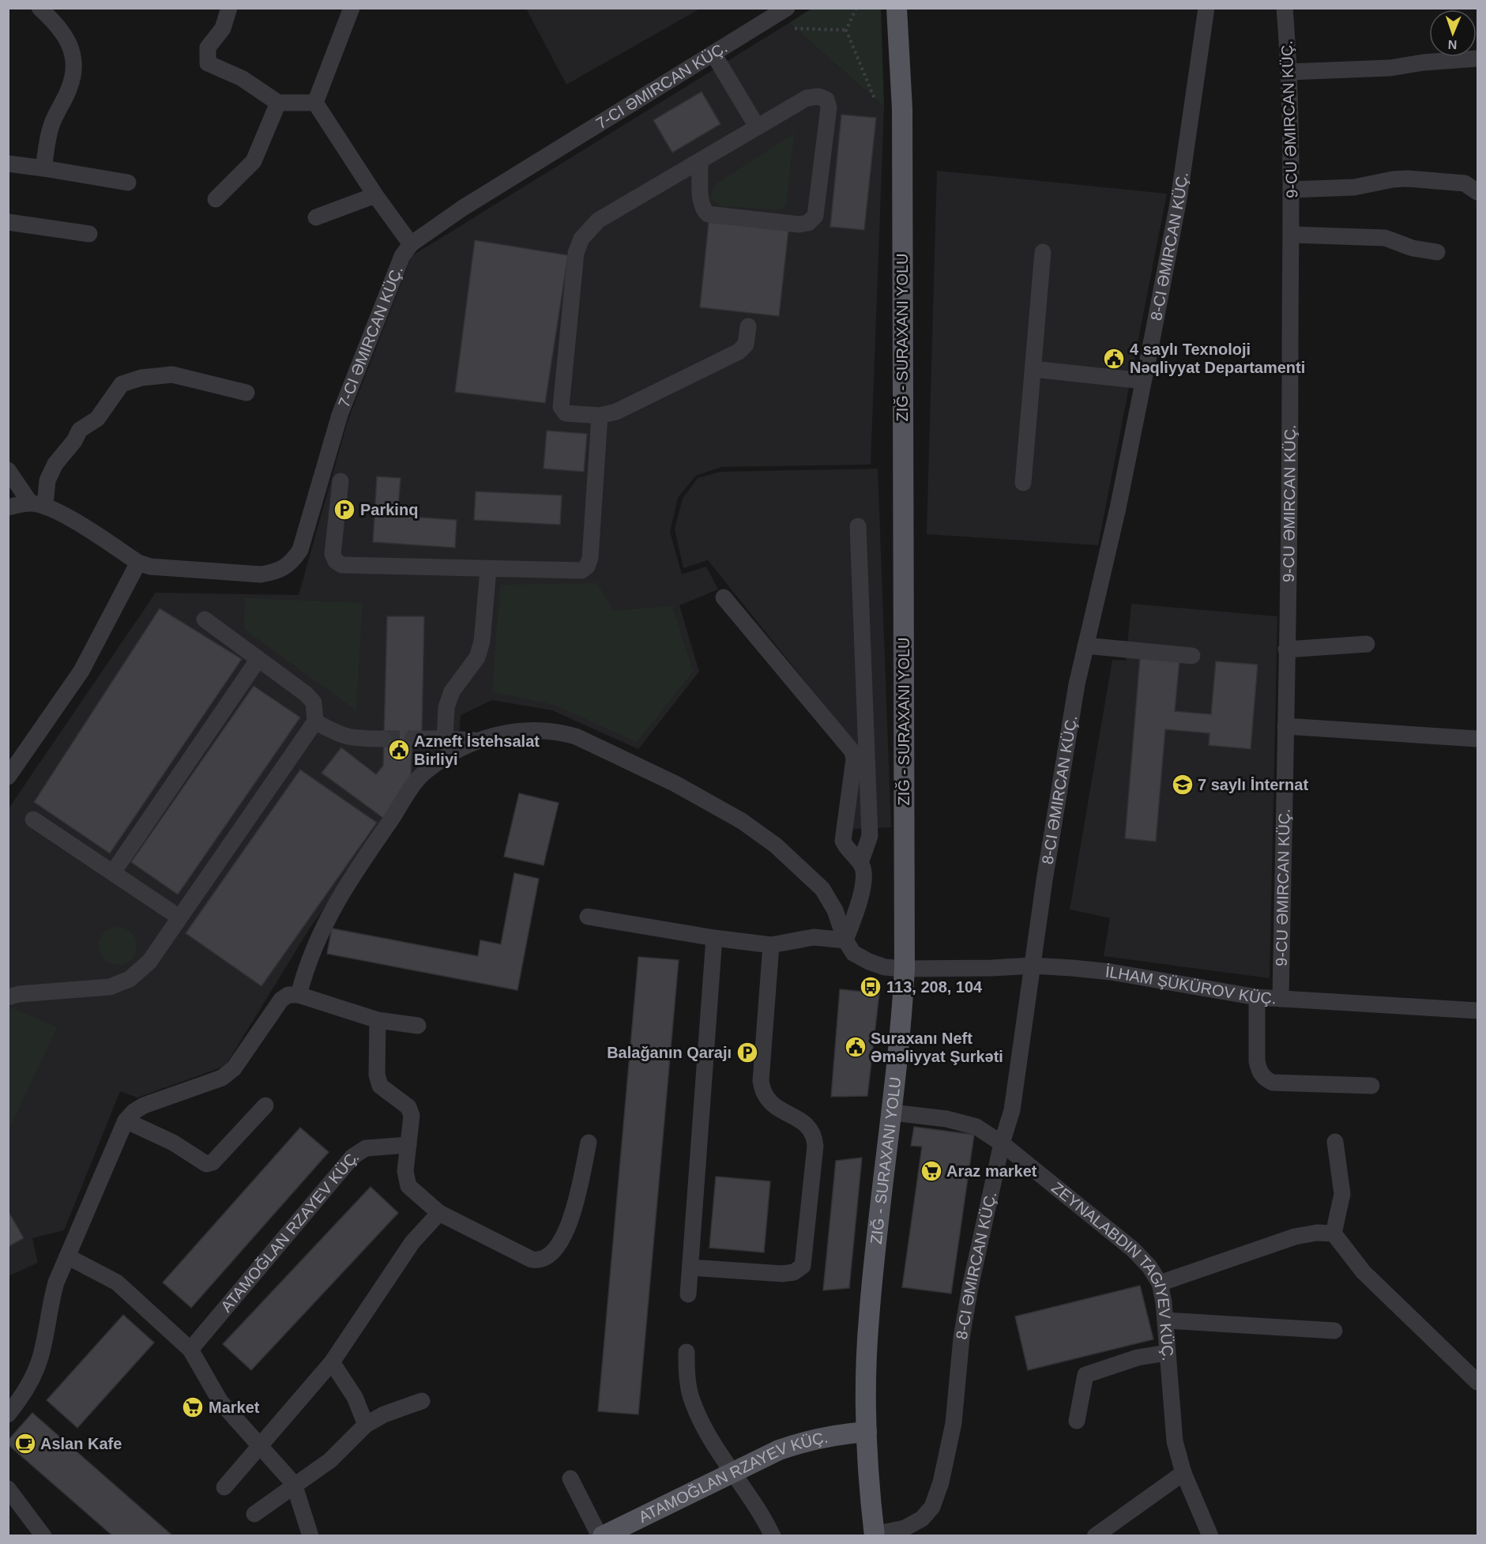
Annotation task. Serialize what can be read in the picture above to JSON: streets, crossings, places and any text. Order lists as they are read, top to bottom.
{
  "streets": {
    "main road": ["ATAMOĞLAN RZAYEV KÜÇ."],
    "street": [
      "7-CI ƏMIRCAN KÜÇ.",
      "9-CU ƏMIRCAN KÜÇ.",
      "8-CI ƏMIRCAN KÜÇ.",
      "İLHAM ŞÜKÜROV KÜÇ.",
      "ZEYNALABDIN TAGIYEV KÜÇ."
    ]
  },
  "crossings": [
    ["9-CU ƏMIRCAN KÜÇ.", "İLHAM ŞÜKÜROV KÜÇ."],
    ["8-CI ƏMIRCAN KÜÇ.", "İLHAM ŞÜKÜROV KÜÇ."],
    ["8-CI ƏMIRCAN KÜÇ.", "ZEYNALABDIN TAGIYEV KÜÇ."]
  ],
  "places": {
    "public building": ["4 saylı Texnoloji Nəqliyyat Departamenti", "Azneft İstehsalat Birliyi", "Suraxanı Neft Əməliyyat Şurkəti"],
    "parking": ["Parkinq", "Balağanın Qarajı"],
    "school or university": ["7 saylı İnternat"],
    "bus stop": ["113, 208, 104"],
    "supermarket": ["Araz market", "Market"],
    "cafe": ["Aslan Kafe"]
  },
  "north": "bottom"
}
